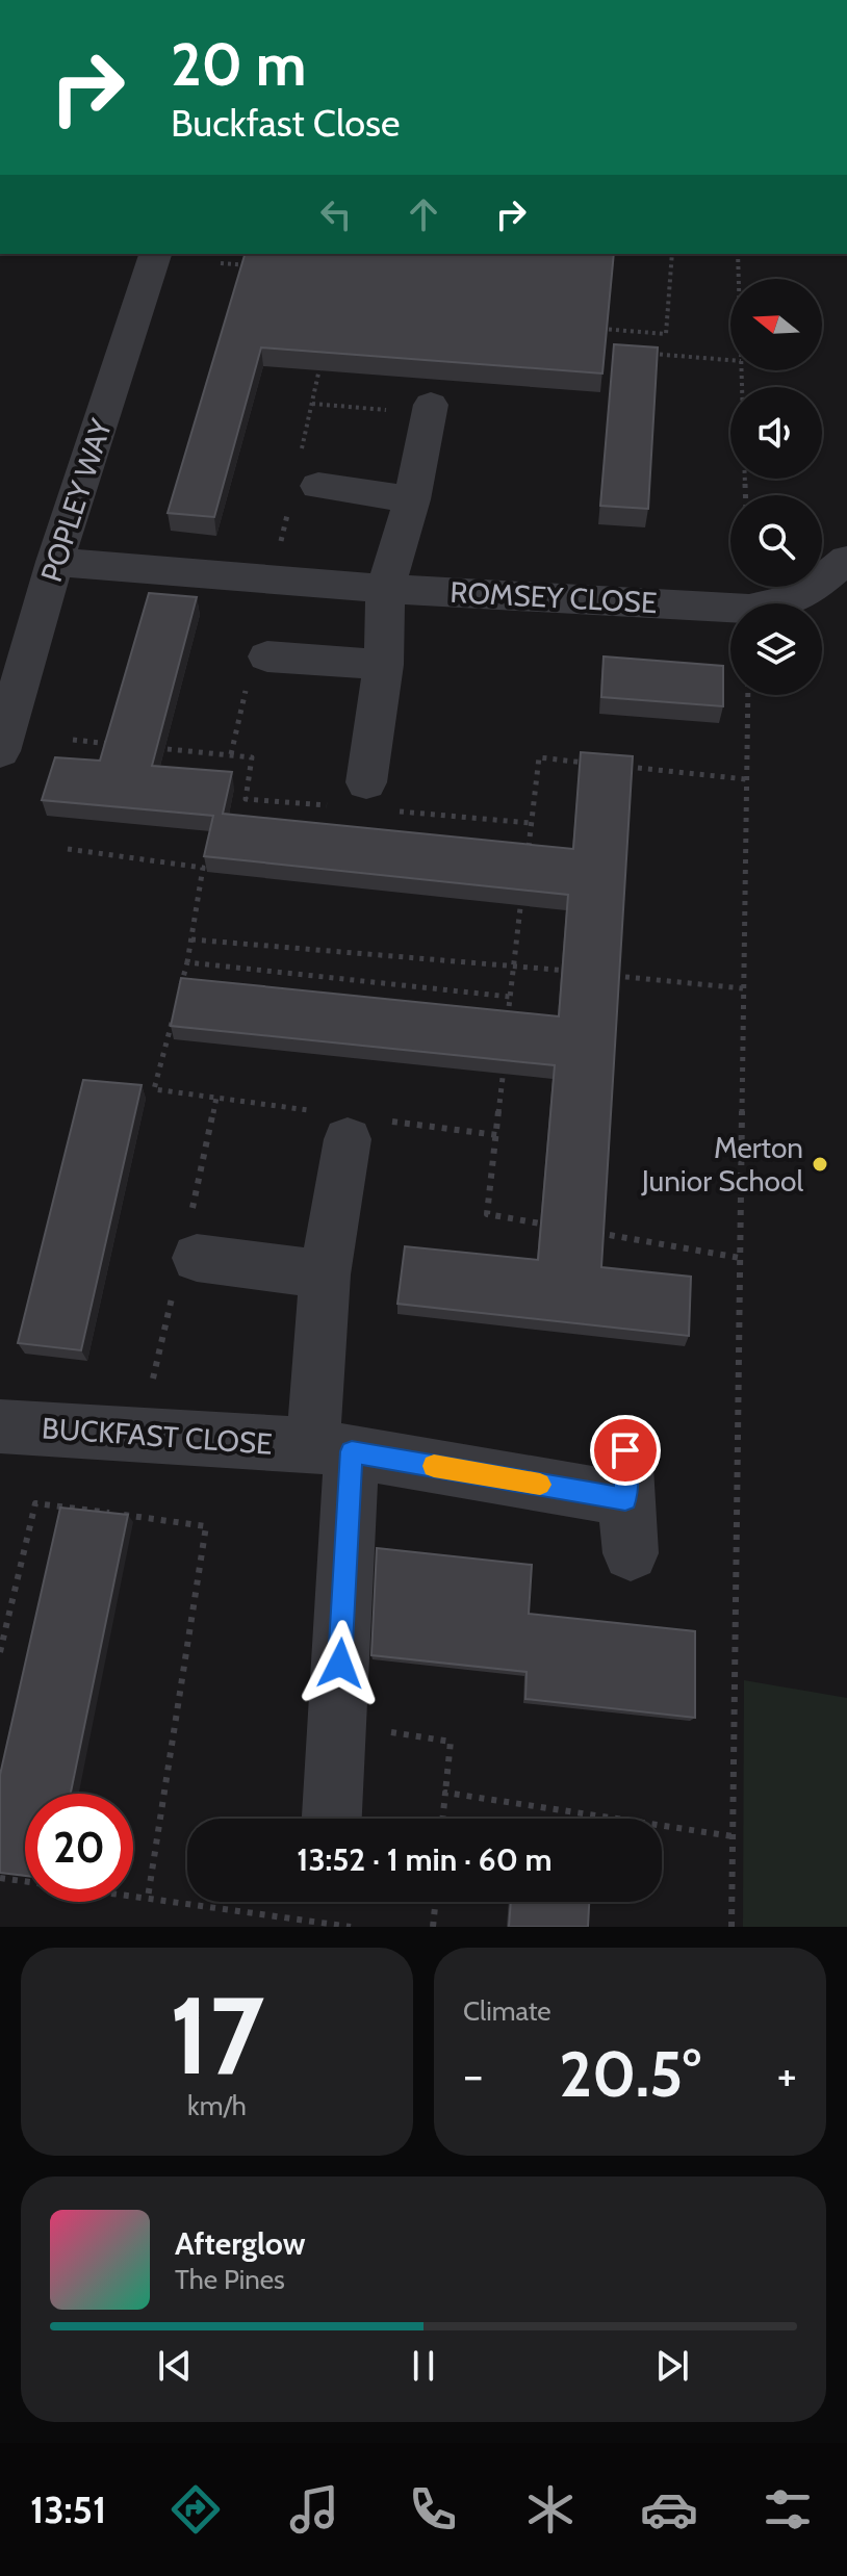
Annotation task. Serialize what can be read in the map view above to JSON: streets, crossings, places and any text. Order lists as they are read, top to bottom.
{
  "streets": {
    "street": ["POPLEY WAY", "ROMSEY CLOSE", "BUCKFAST CLOSE"]
  },
  "crossings": [
    ["POPLEY WAY", "ROMSEY CLOSE"]
  ],
  "places": ["Merton Junior School"],
  "north": "left",
  "page": {
    "turn": ["20 m", "Buckfast Close"],
    "limit": "20",
    "trip": "13:52 · 1 min · 60 m",
    "tile": [
      ["17", "km/h"],
      "Climate"
    ],
    "heat": ["−", "20.5°", "+"],
    "song": ["Afterglow", "The Pines"],
    "tabs": "13:51"
  }
}
